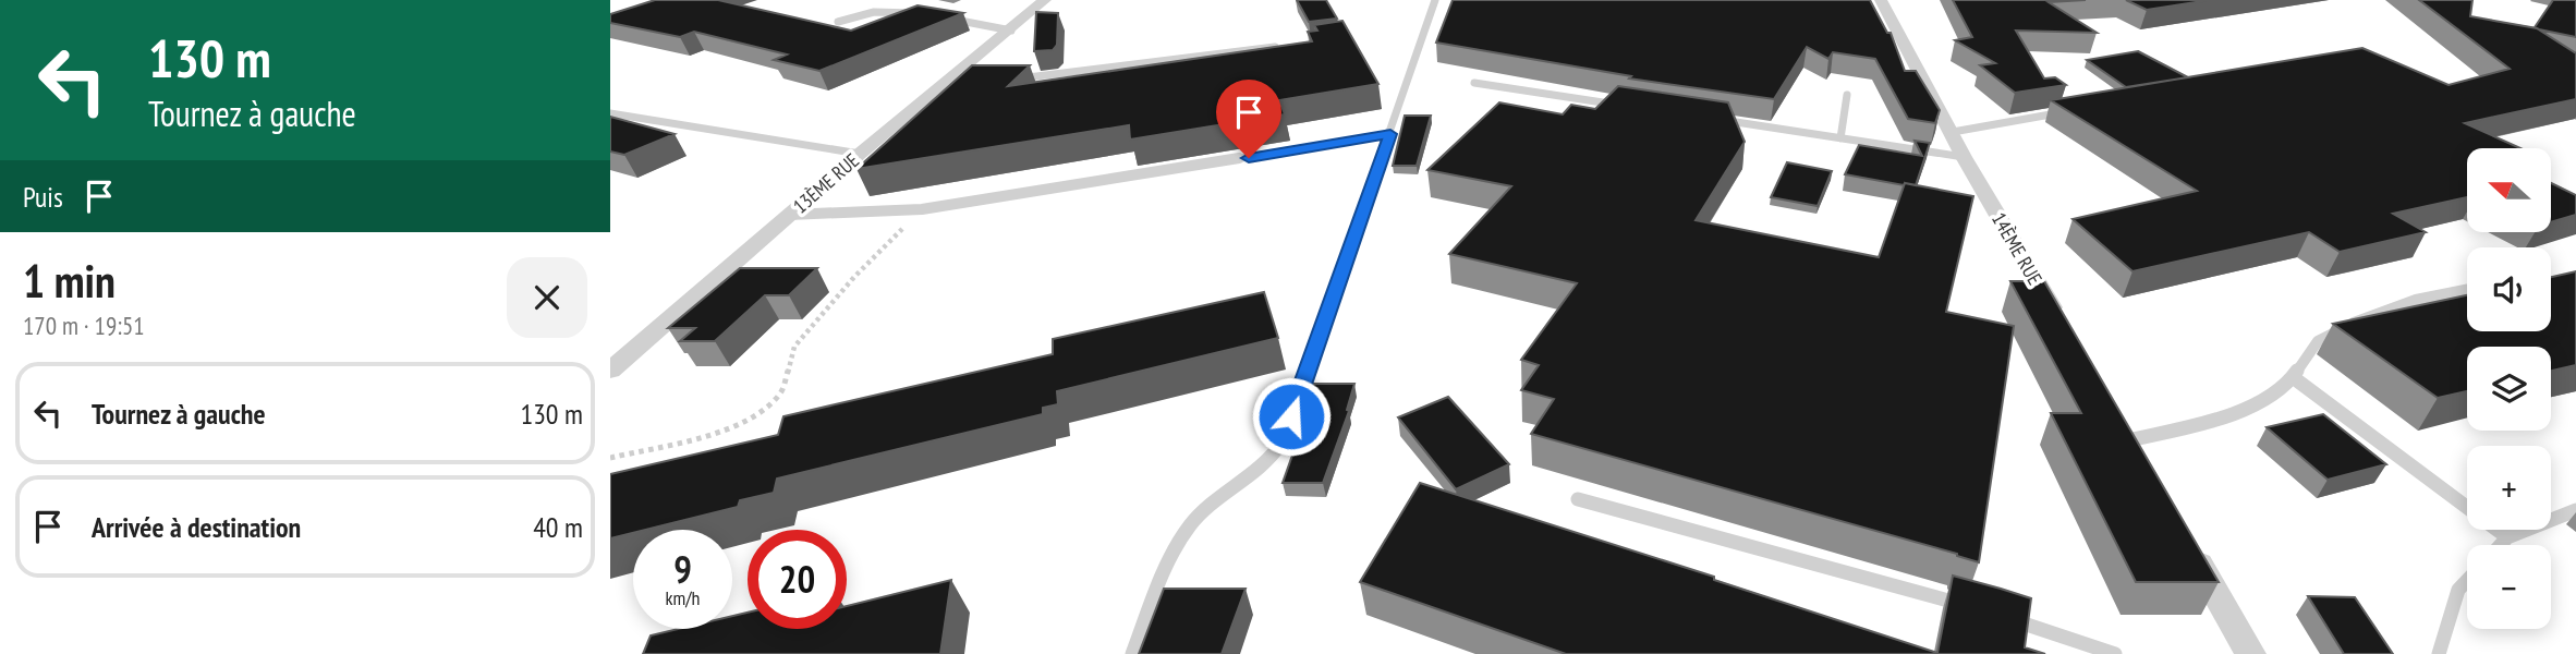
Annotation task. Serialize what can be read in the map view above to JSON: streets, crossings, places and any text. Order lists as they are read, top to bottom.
{
  "streets": {
    "street": ["13ÈME RUE", "14ÈME RUE"]
  },
  "north": "left",
  "page": {
    "turn": ["130 m", "Tournez à gauche"],
    "map_buttons": ["+", "−"],
    "then": "Puis",
    "heading": ["1 min", "170 m · 19:51"],
    "list": [
      {
        "name": "Tournez à gauche",
        "value": "130 m"
      },
      {
        "name": "Arrivée à destination",
        "value": "40 m"
      }
    ],
    "speed": "9 km/h",
    "limit": "20"
  }
}
